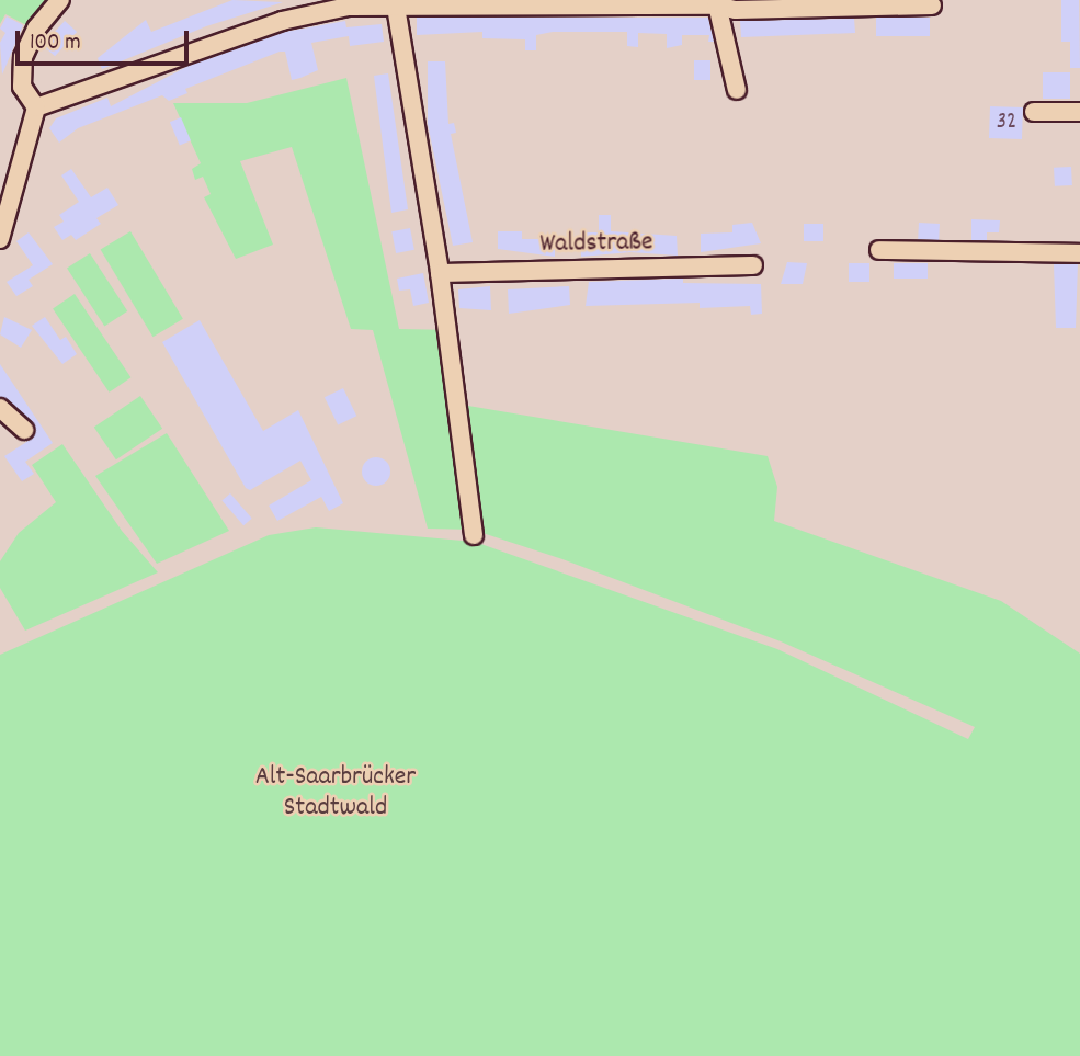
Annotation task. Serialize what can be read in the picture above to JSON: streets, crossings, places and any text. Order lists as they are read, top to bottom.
{
  "streets": {
    "street": ["Waldstraße"]
  },
  "parks": ["Alt-Saarbrücker Stadtwald"],
  "house_numbers": ["32"],
  "scale_bar": "100 m"
}
